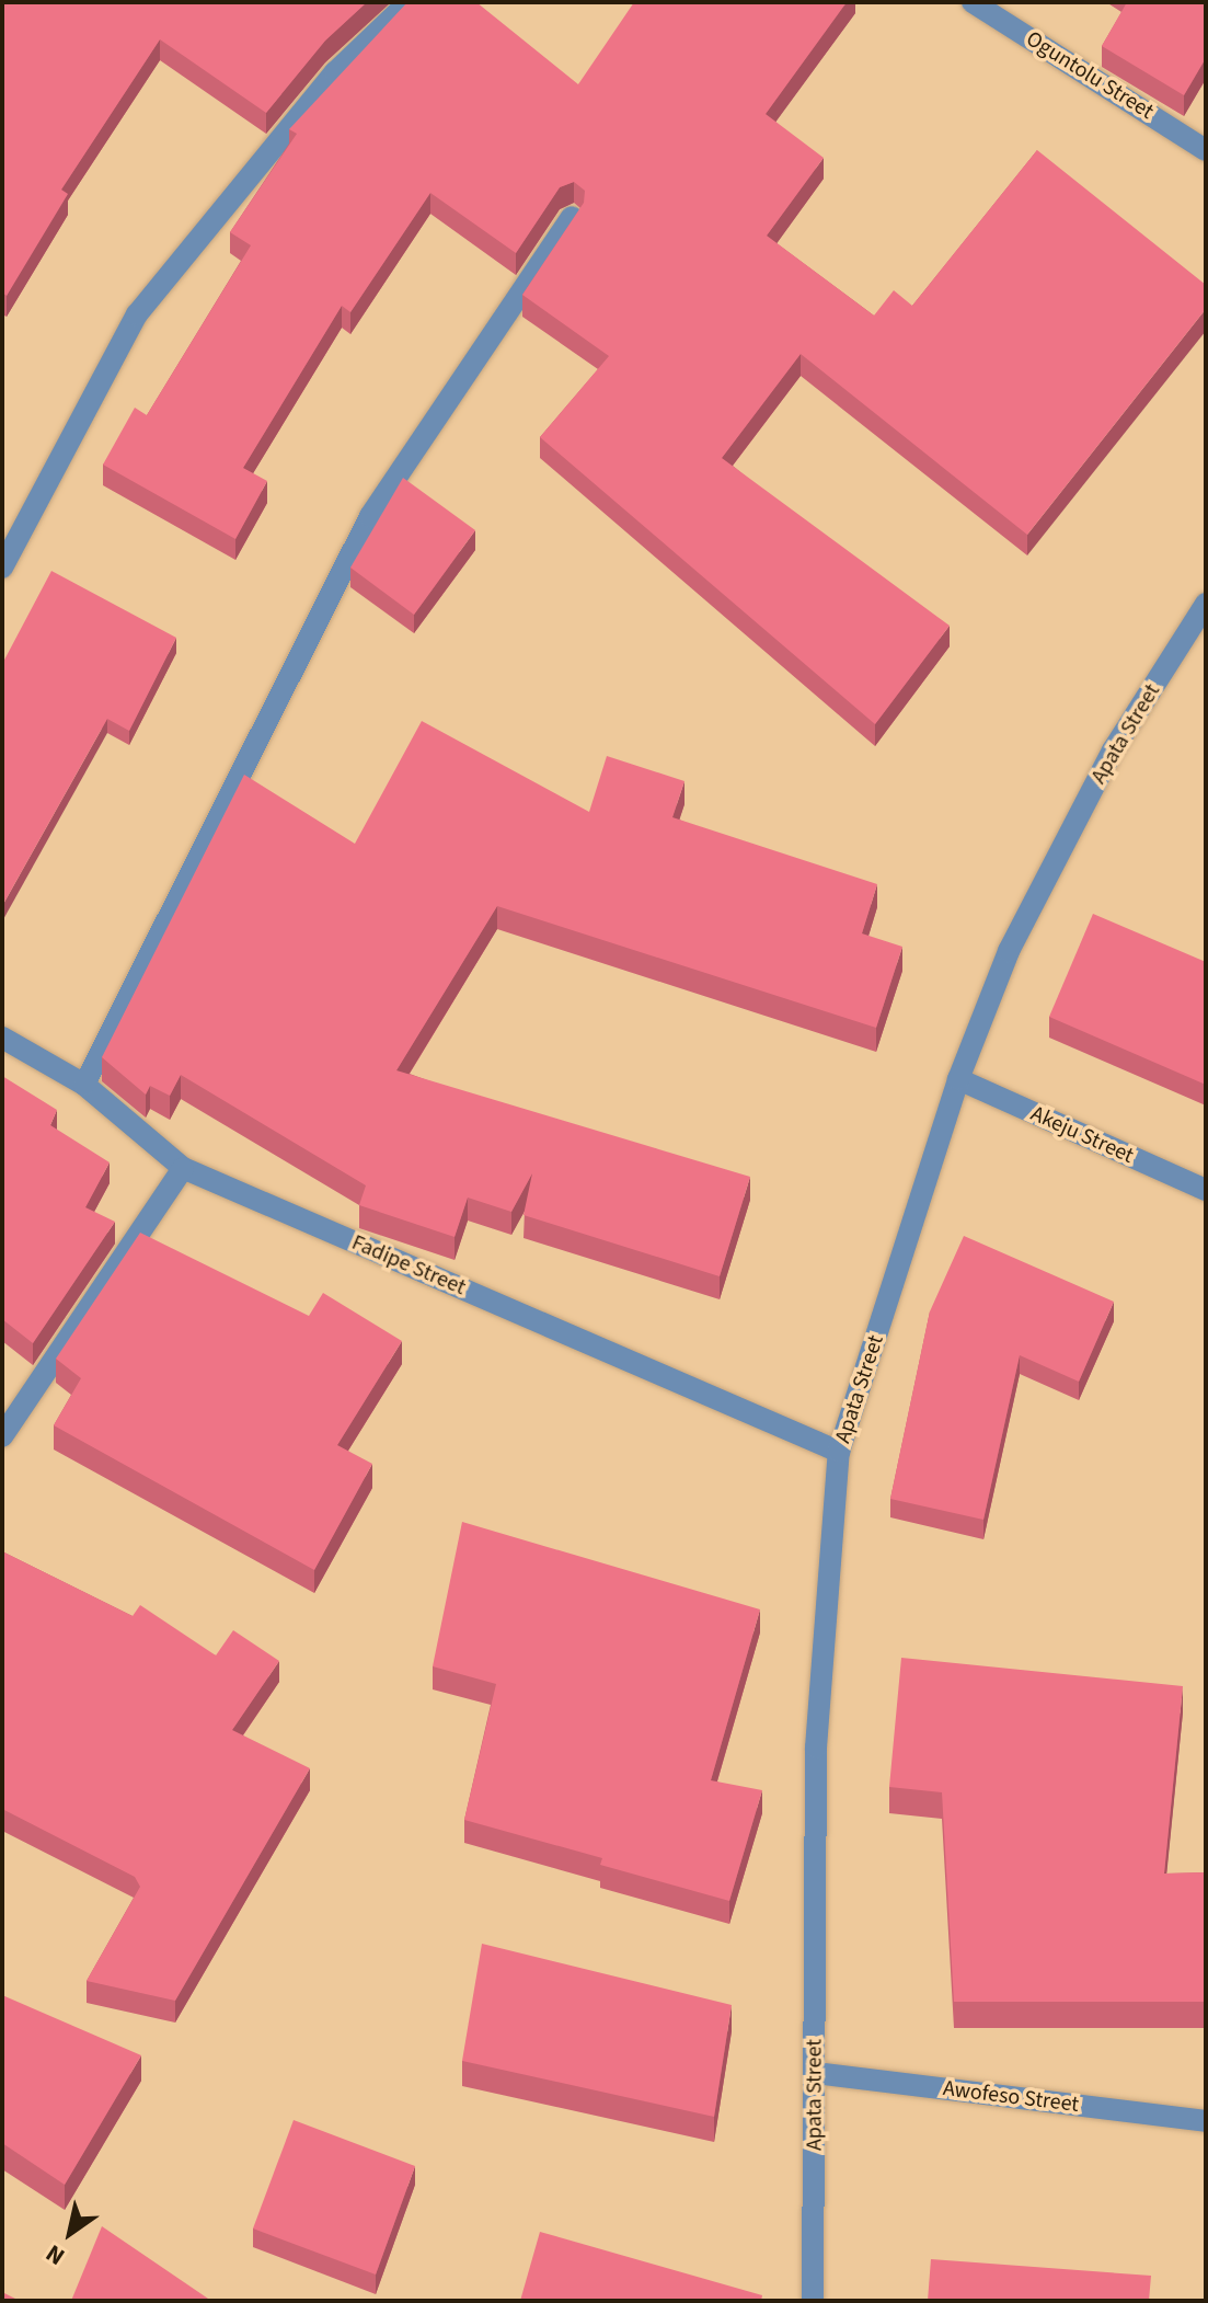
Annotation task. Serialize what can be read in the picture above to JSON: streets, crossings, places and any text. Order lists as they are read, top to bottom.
{
  "streets": {
    "street": [
      "Oguntolu Street",
      "Apata Street",
      "Akeju Street",
      "Fadipe Street",
      "Awofeso Street"
    ]
  },
  "crossings": [
    ["Apata Street", "Akeju Street"],
    ["Apata Street", "Fadipe Street"],
    ["Apata Street", "Awofeso Street"]
  ],
  "north": "bottom left"
}
